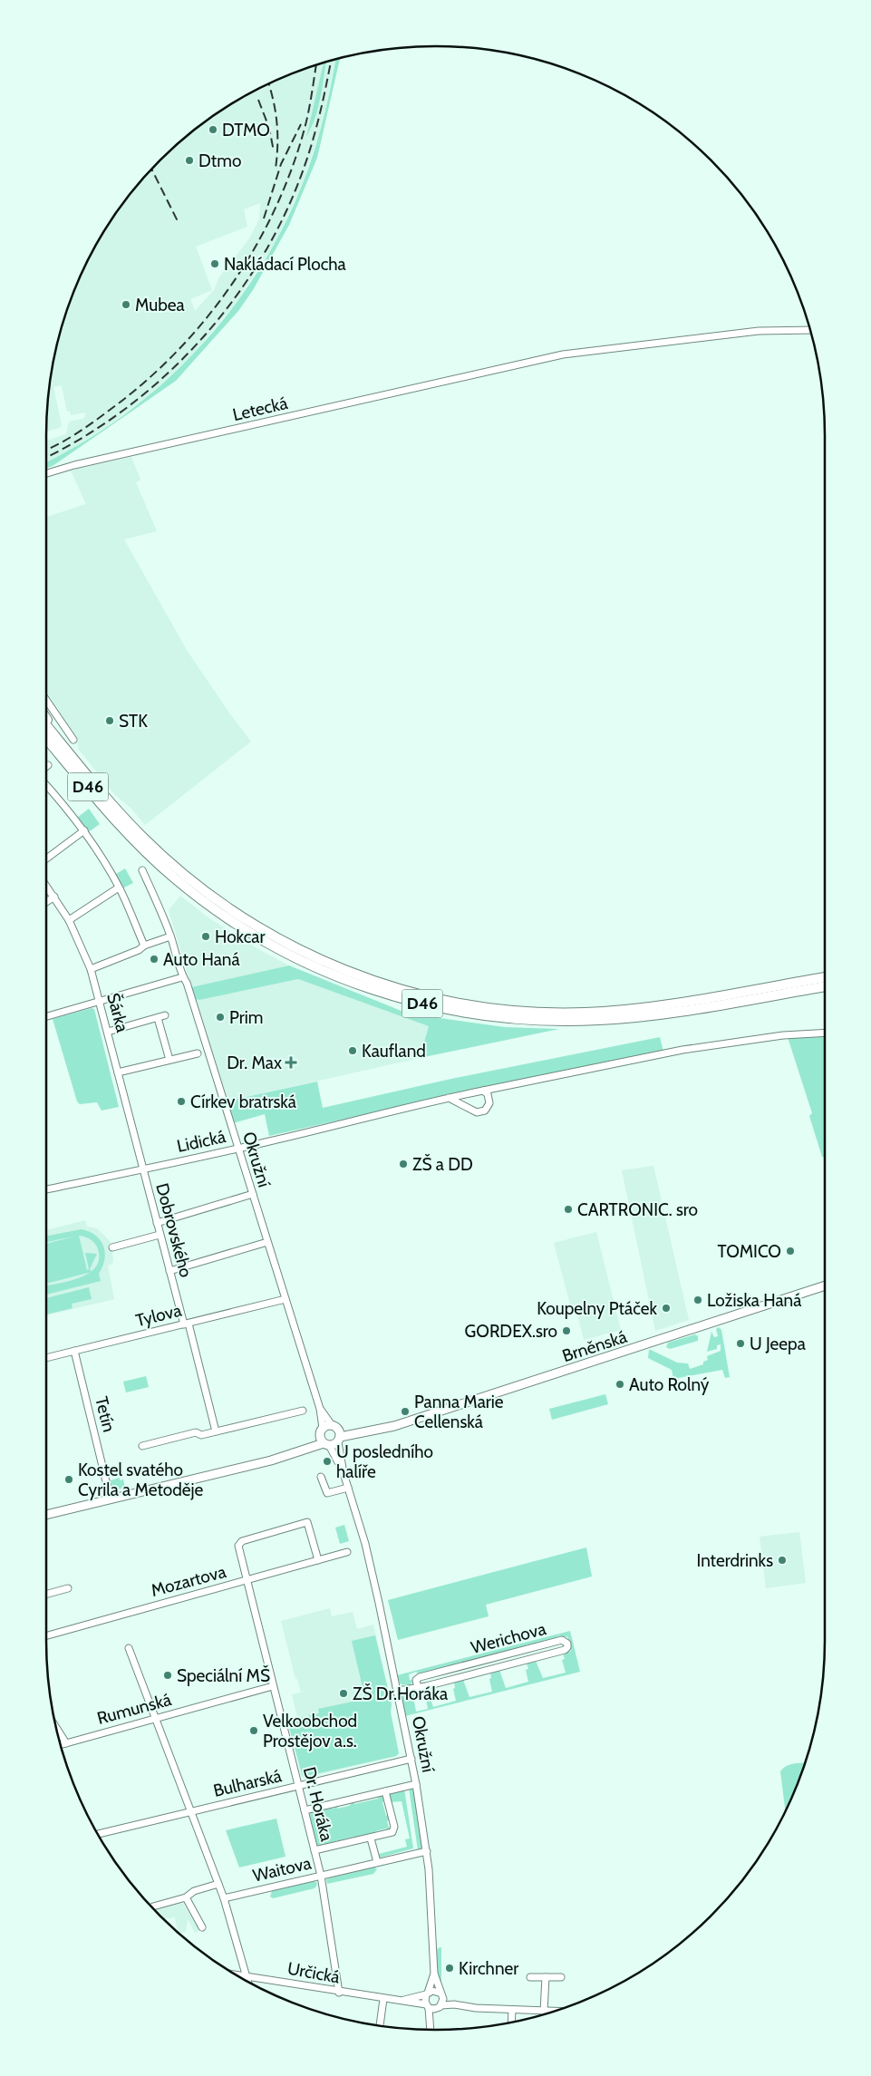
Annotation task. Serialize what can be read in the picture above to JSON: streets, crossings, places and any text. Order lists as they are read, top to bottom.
{
  "streets": {
    "highway": ["D46"],
    "main road": ["Brněnská"],
    "street": [
      "Letecká",
      "Šárka",
      "Lidická",
      "Okružní",
      "Dobrovského",
      "Tylova",
      "Tetín",
      "Mozartova",
      "Werichova",
      "Rumunská",
      "Bulharská",
      "Dr. Horáka",
      "Waitova",
      "Určická"
    ]
  },
  "crossings": [
    ["Šárka", "Lidická"],
    ["Šárka", "Dobrovského"],
    ["Lidická", "Okružní"],
    ["Lidická", "Dobrovského"],
    ["Okružní", "Tylova"],
    ["Okružní", "Brněnská"],
    ["Okružní", "Werichova"],
    ["Okružní", "Bulharská"],
    ["Okružní", "Waitova"],
    ["Okružní", "Určická"],
    ["Dobrovského", "Tylova"],
    ["Tylova", "Tetín"],
    ["Mozartova", "Dr. Horáka"],
    ["Rumunská", "Dr. Horáka"],
    ["Bulharská", "Dr. Horáka"],
    ["Dr. Horáka", "Waitova"],
    ["Dr. Horáka", "Určická"]
  ],
  "places": {
    "other": [
      "DTMO",
      "Dtmo",
      "Nakládací Plocha",
      "Mubea",
      "STK",
      "Hokcar",
      "Auto Haná",
      "Prim",
      "Kaufland",
      "Církev bratrská",
      "ZŠ a DD",
      "CARTRONIC. sro",
      "TOMICO",
      "Ložiska Haná",
      "Koupelny Ptáček",
      "GORDEX.sro",
      "U Jeepa",
      "Auto Rolný",
      "Panna Marie Cellenská",
      "U posledního halíře",
      "Kostel svatého Cyrila a Metoděje",
      "Interdrinks",
      "Speciální MŠ",
      "ZŠ Dr.Horáka",
      "Velkoobchod Prostějov a.s.",
      "Kirchner"
    ],
    "health": ["Dr. Max"]
  }
}
